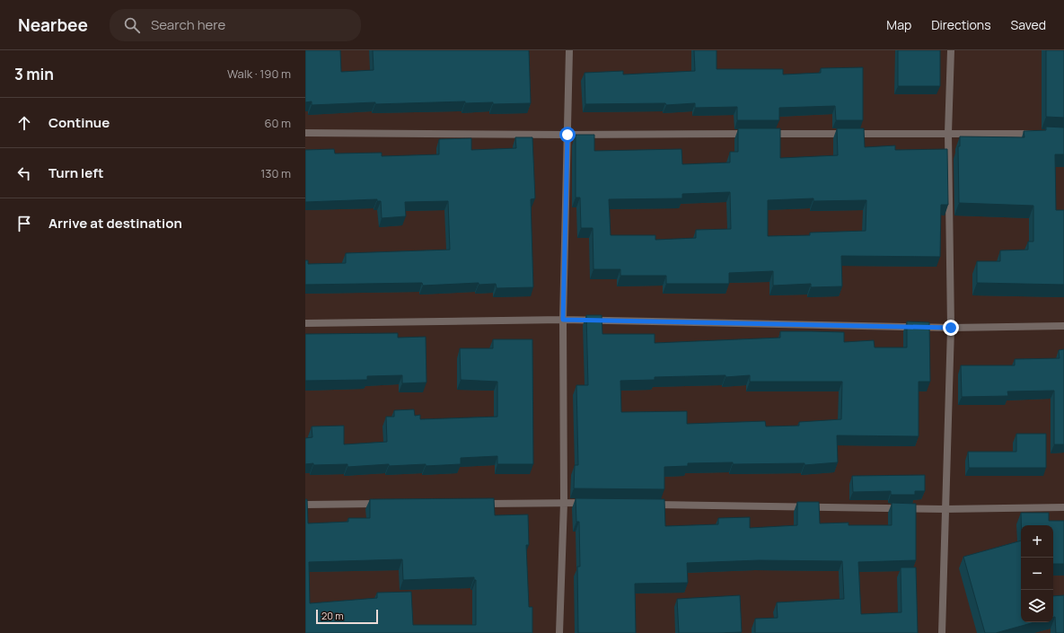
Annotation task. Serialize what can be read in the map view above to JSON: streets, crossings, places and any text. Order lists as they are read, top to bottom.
{
  "scale_bar": "20 m",
  "page": {
    "header": "Nearbee",
    "search": "Search here",
    "nav": ["Map", "Directions", "Saved"],
    "heading": ["3 min", "Walk · 190 m"],
    "list": [
      ["Continue", "60 m"],
      ["Turn left", "130 m"],
      "Arrive at destination"
    ],
    "map_buttons": ["+", "−"],
    "scale": "20 m"
  }
}
